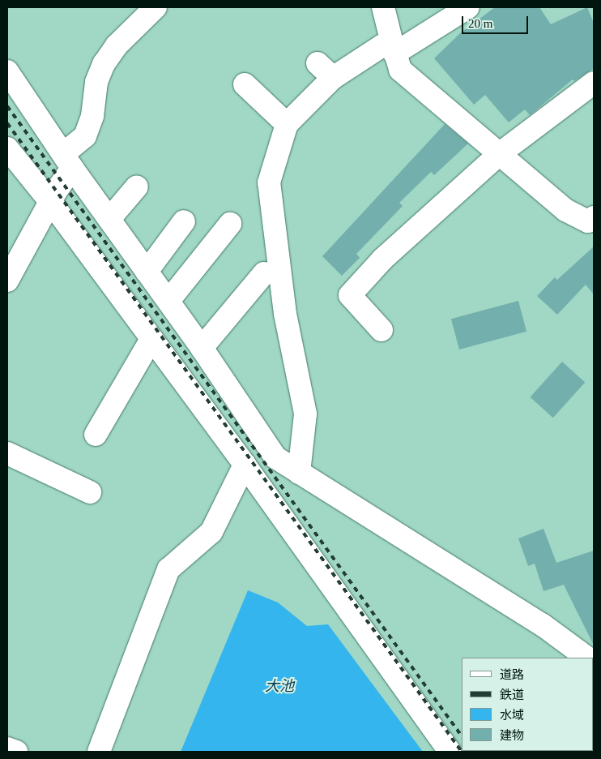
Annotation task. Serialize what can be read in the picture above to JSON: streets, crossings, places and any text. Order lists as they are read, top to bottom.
{
  "water": ["大池"],
  "legend": [
    "道路",
    "鉄道",
    "水域",
    "建物"
  ],
  "scale_bar": "20 m"
}
